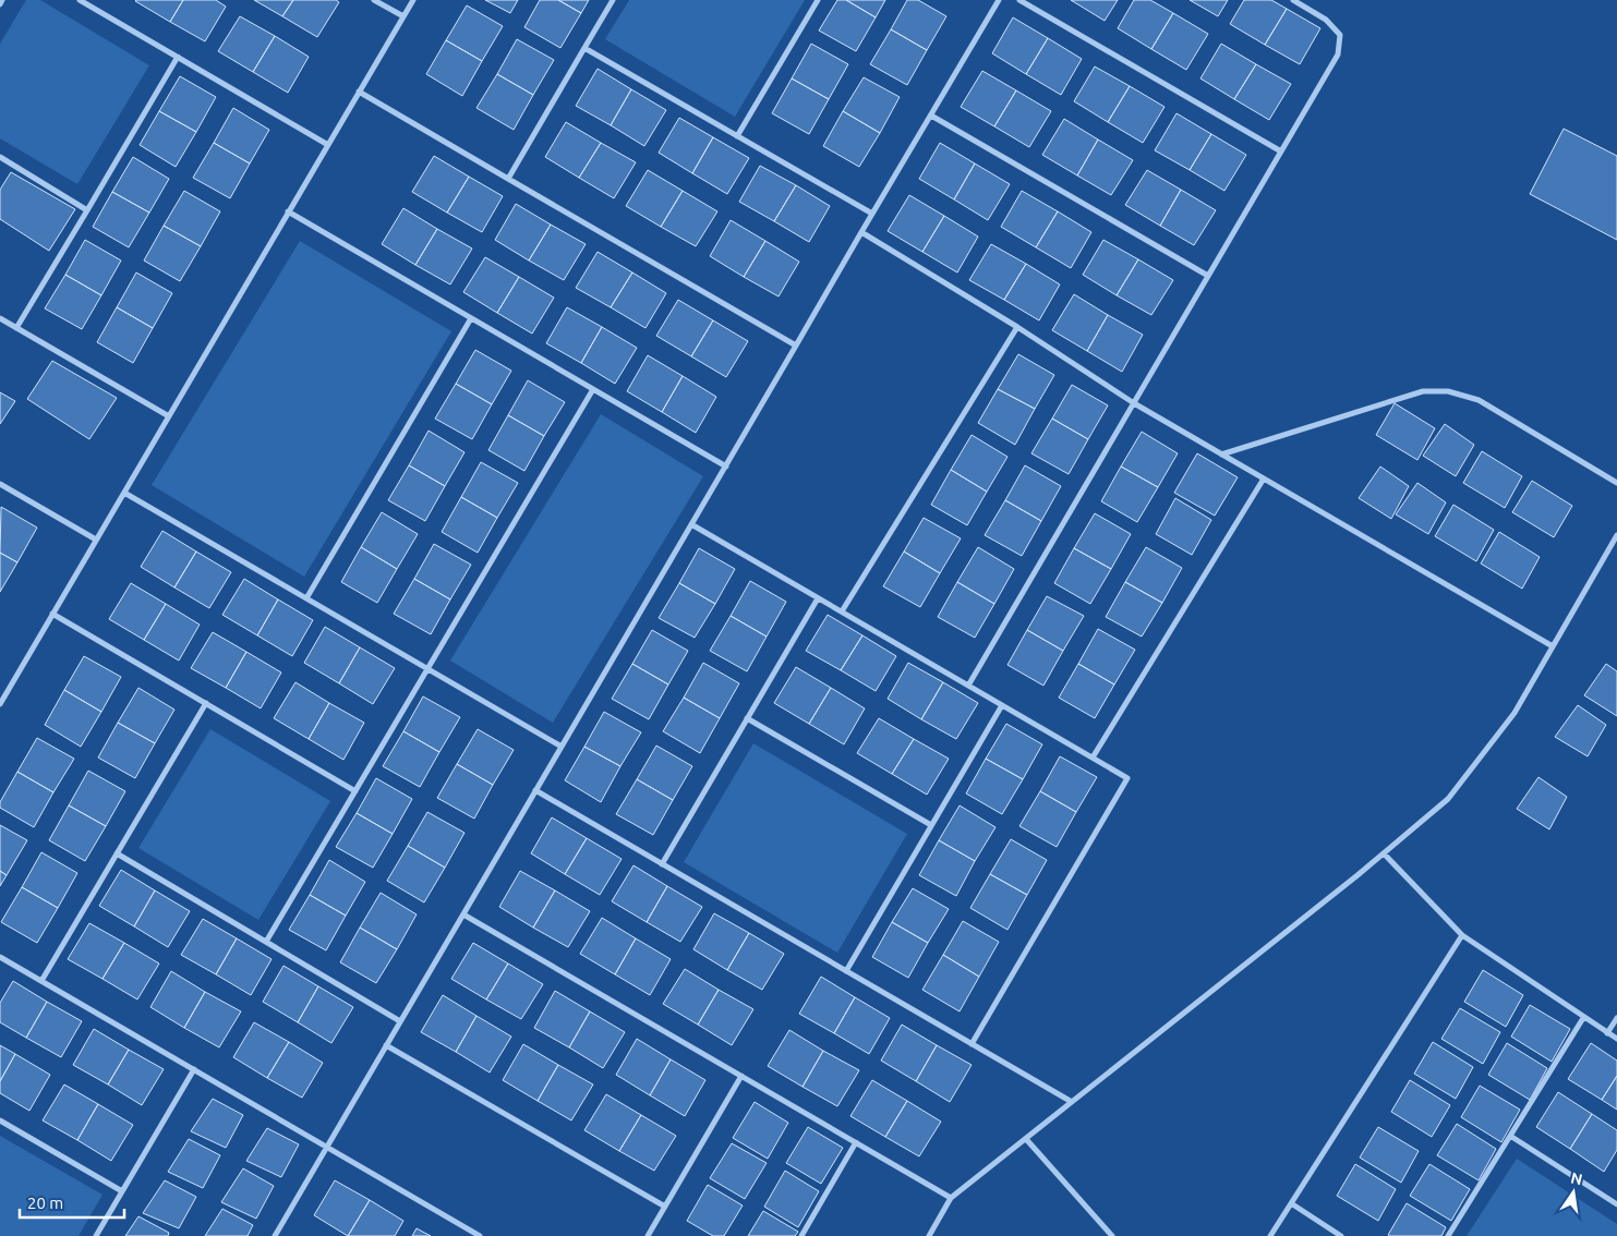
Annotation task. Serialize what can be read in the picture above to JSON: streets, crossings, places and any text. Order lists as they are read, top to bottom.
{
  "scale_bar": "20 m",
  "north": "top"
}
